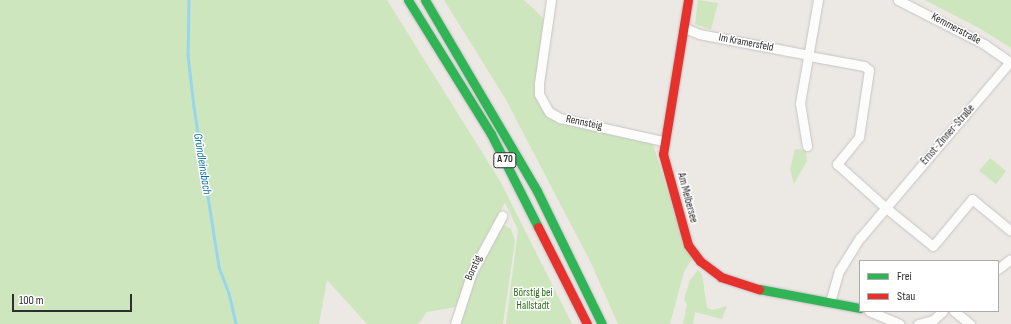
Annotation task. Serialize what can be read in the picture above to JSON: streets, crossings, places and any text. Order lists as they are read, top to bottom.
{
  "streets": {
    "main road": ["A 70", "Am Melbersee"],
    "street": [
      "Kemmerstraße",
      "Im Kramersfeld",
      "Rennsteig",
      "Ernst-Zinner-Straße",
      "Borstig"
    ]
  },
  "crossings": [
    ["Kemmerstraße", "Ernst-Zinner-Straße"],
    ["Im Kramersfeld", "Am Melbersee"],
    ["Rennsteig", "Am Melbersee"],
    ["Ernst-Zinner-Straße", "Am Melbersee"]
  ],
  "water": ["Gründleinsbach"],
  "parks": ["Börstig bei Hallstadt"],
  "legend": ["Frei", "Stau"],
  "scale_bar": "100 m"
}
